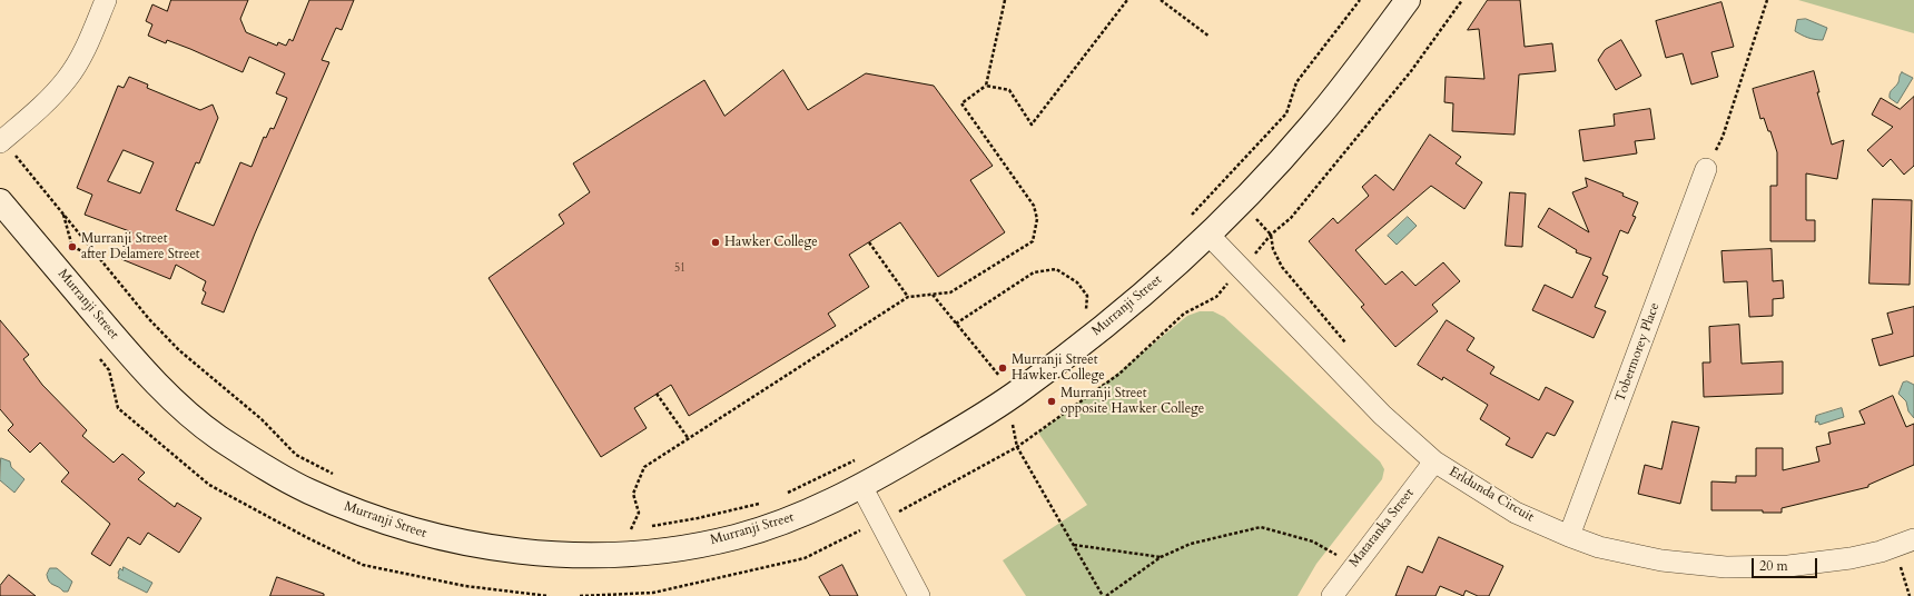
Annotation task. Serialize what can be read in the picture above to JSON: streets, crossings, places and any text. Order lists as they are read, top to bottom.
{
  "streets": {
    "street": [
      "Murranji Street",
      "Tobermorey Place",
      "Erldunda Circuit",
      "Mataranka Street"
    ]
  },
  "crossings": [
    ["Murranji Street", "Erldunda Circuit"],
    ["Tobermorey Place", "Erldunda Circuit"],
    ["Erldunda Circuit", "Mataranka Street"]
  ],
  "places": [
    "Hawker College",
    "Murranji Street after Delamere Street",
    "Murranji Street Hawker College",
    "Murranji Street opposite Hawker College"
  ],
  "house_numbers": ["51"],
  "scale_bar": "20 m"
}
